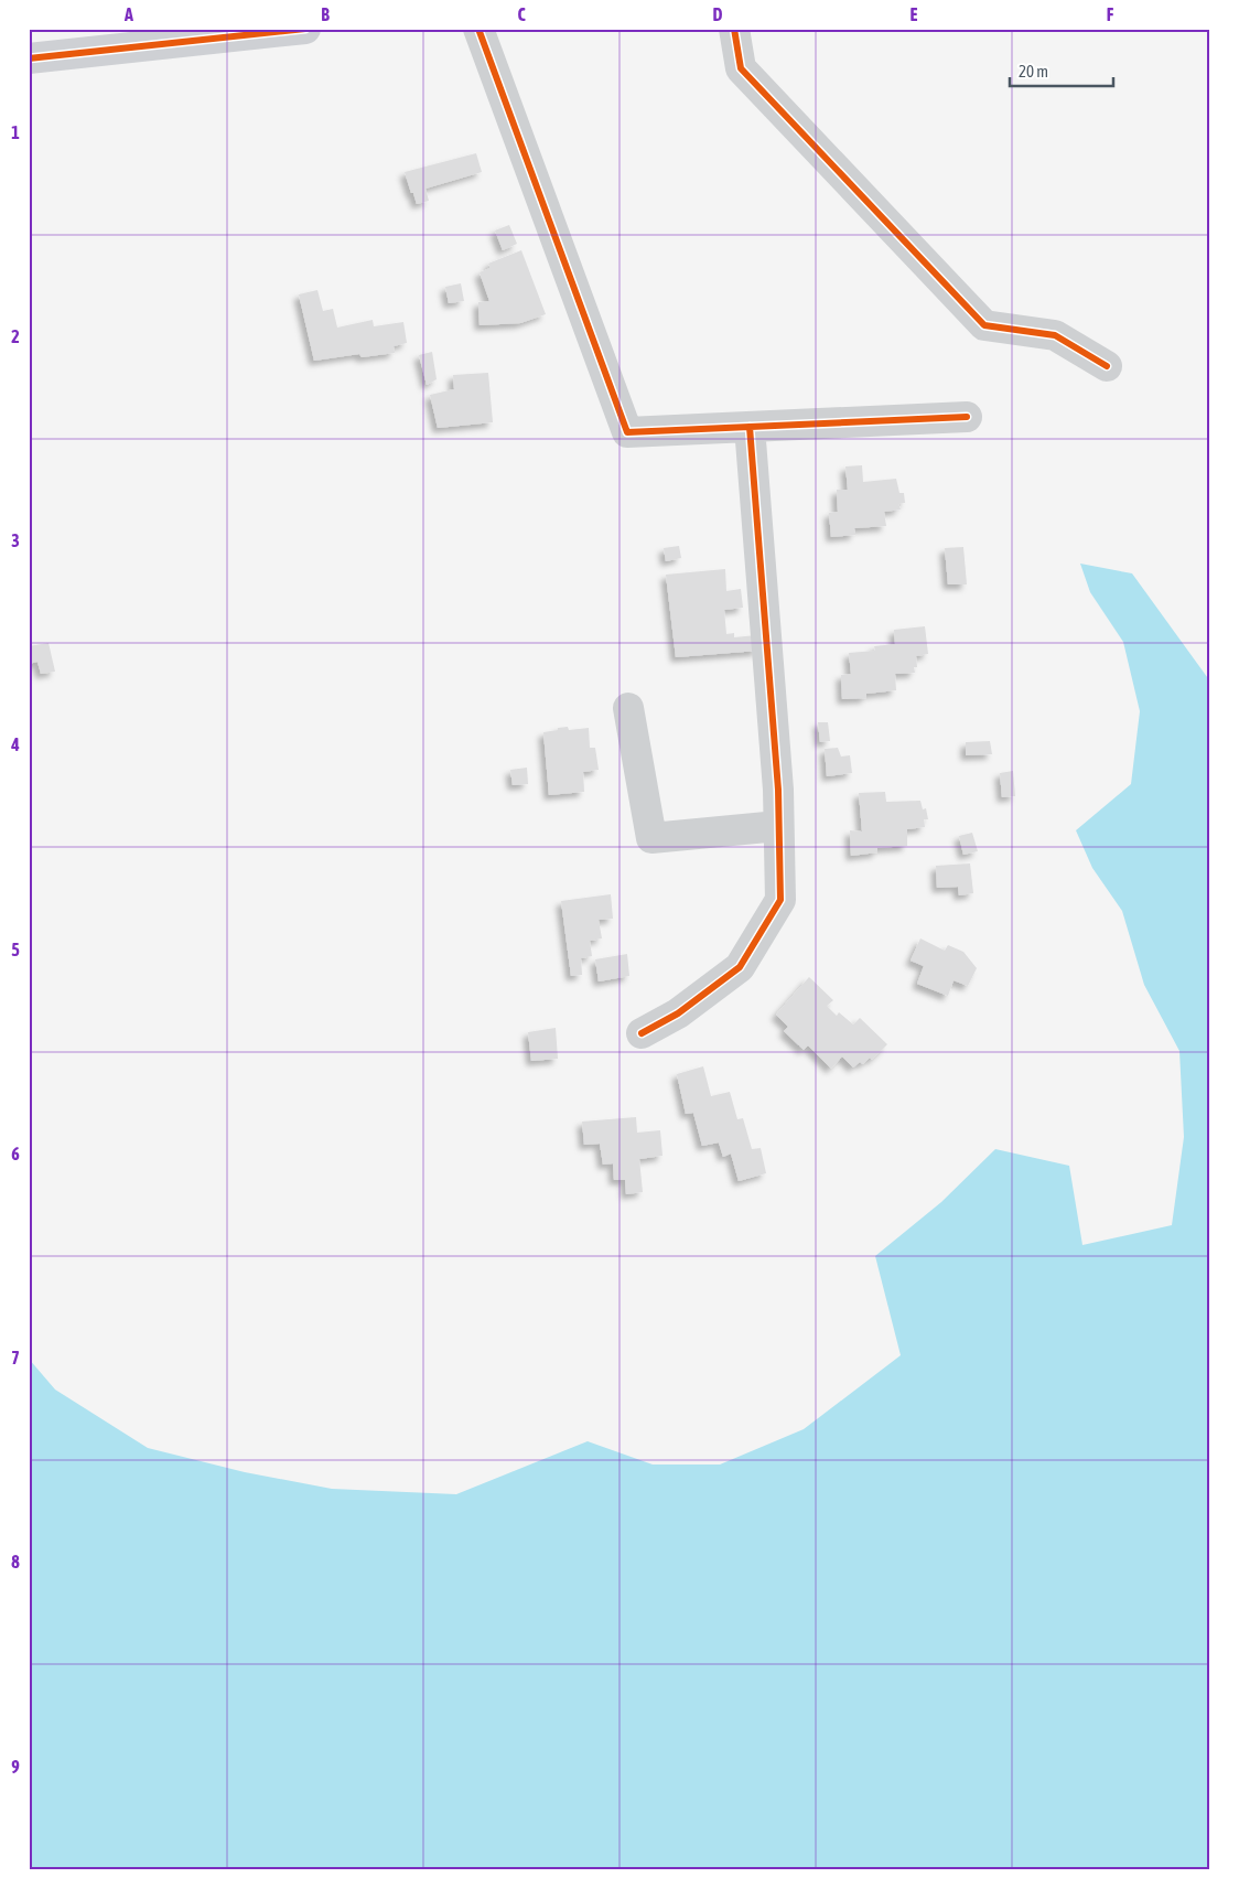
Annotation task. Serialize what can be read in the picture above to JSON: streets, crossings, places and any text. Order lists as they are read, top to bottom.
{
  "scale_bar": "20 m",
  "grid": {
    "columns": [
      "A",
      "B",
      "C",
      "D",
      "E",
      "F"
    ],
    "rows": [
      "1",
      "2",
      "3",
      "4",
      "5",
      "6",
      "7",
      "8",
      "9"
    ]
  }
}
